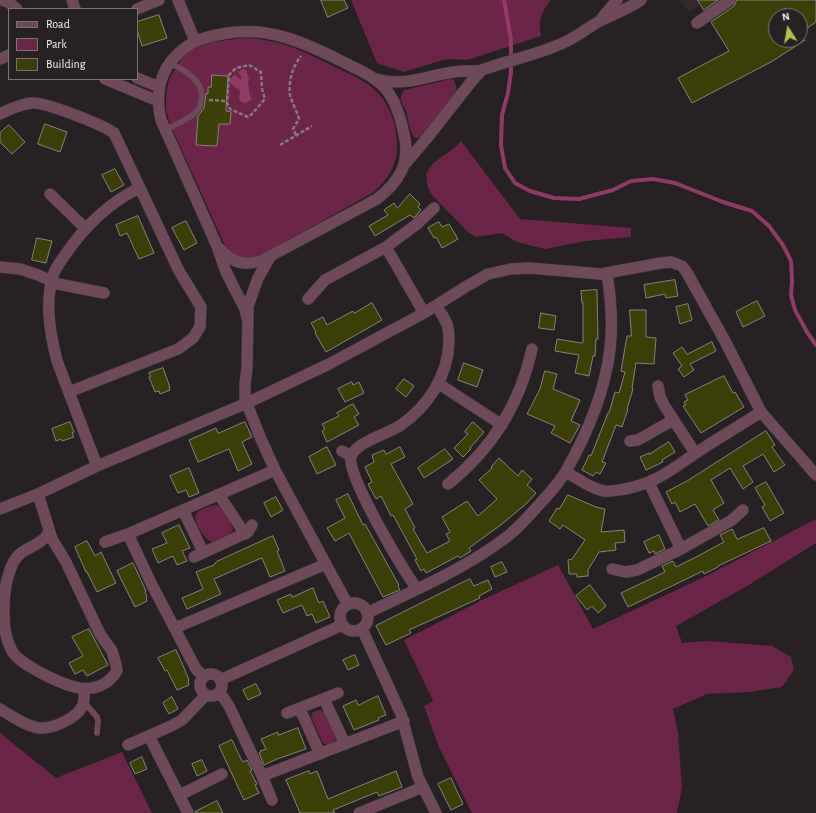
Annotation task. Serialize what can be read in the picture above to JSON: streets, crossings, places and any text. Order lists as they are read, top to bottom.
{
  "legend": ["Road", "Park", "Building"],
  "north": "top"
}
